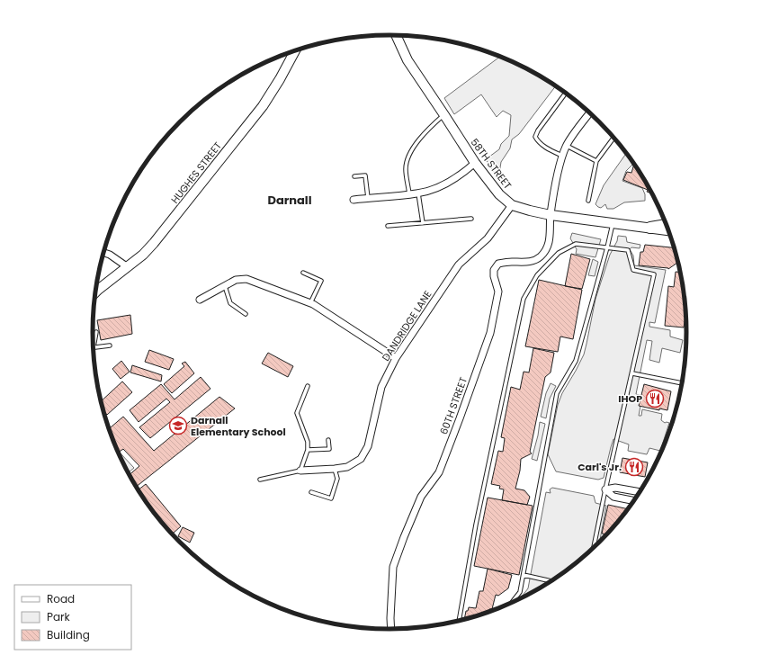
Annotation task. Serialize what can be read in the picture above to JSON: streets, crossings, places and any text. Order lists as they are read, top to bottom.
{
  "streets": {
    "street": [
      "58TH STREET",
      "HUGHES STREET",
      "DANDRIDGE LANE",
      "60TH STREET"
    ]
  },
  "crossings": [
    ["58TH STREET", "DANDRIDGE LANE"],
    ["58TH STREET", "60TH STREET"]
  ],
  "districts": ["Darnall"],
  "places": {
    "restaurant": ["IHOP", "Carl's Jr."],
    "school or university": ["Darnall Elementary School"]
  },
  "legend": ["Road", "Park", "Building"]
}
